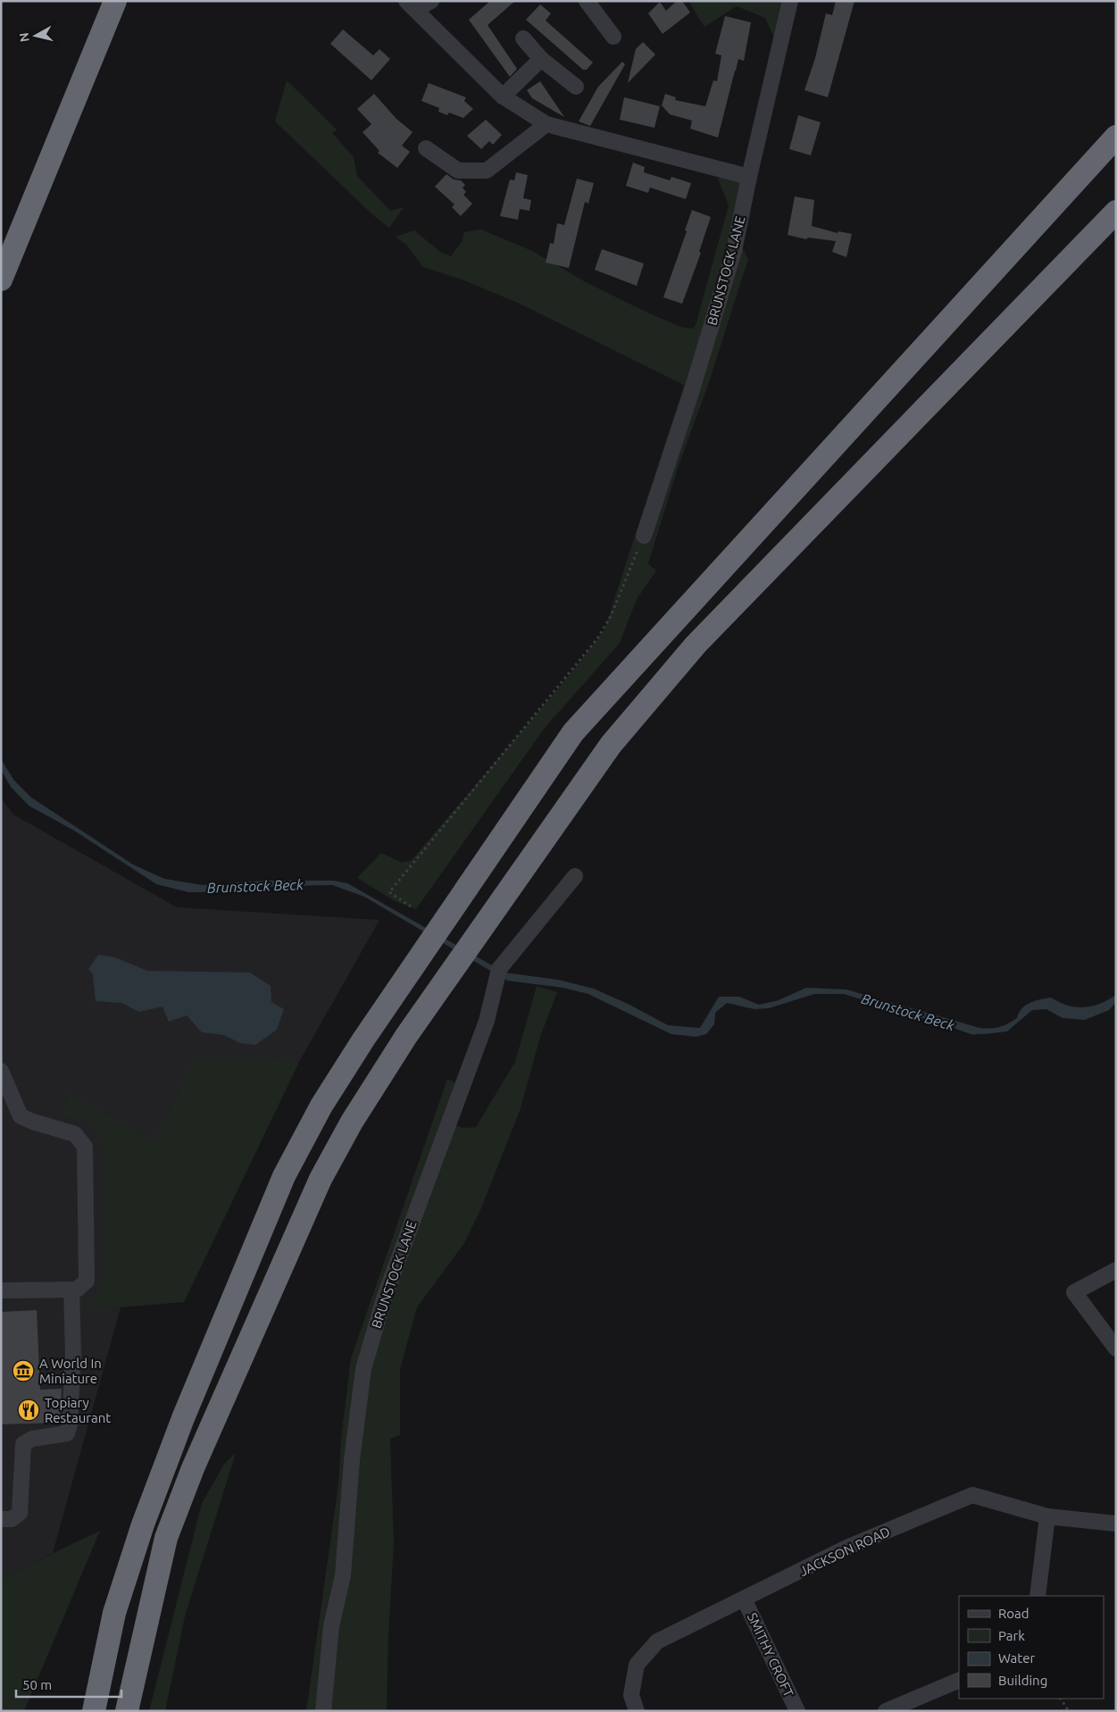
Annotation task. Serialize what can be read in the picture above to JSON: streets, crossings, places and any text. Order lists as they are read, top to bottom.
{
  "streets": {
    "street": ["BRUNSTOCK LANE", "JACKSON ROAD", "SMITHY CROFT"]
  },
  "crossings": [
    ["JACKSON ROAD", "SMITHY CROFT"]
  ],
  "water": ["Brunstock Beck"],
  "places": {
    "museum": ["A World In Miniature"],
    "restaurant": ["Topiary Restaurant"]
  },
  "legend": [
    "Road",
    "Park",
    "Water",
    "Building"
  ],
  "scale_bar": "50 m",
  "north": "left"
}
